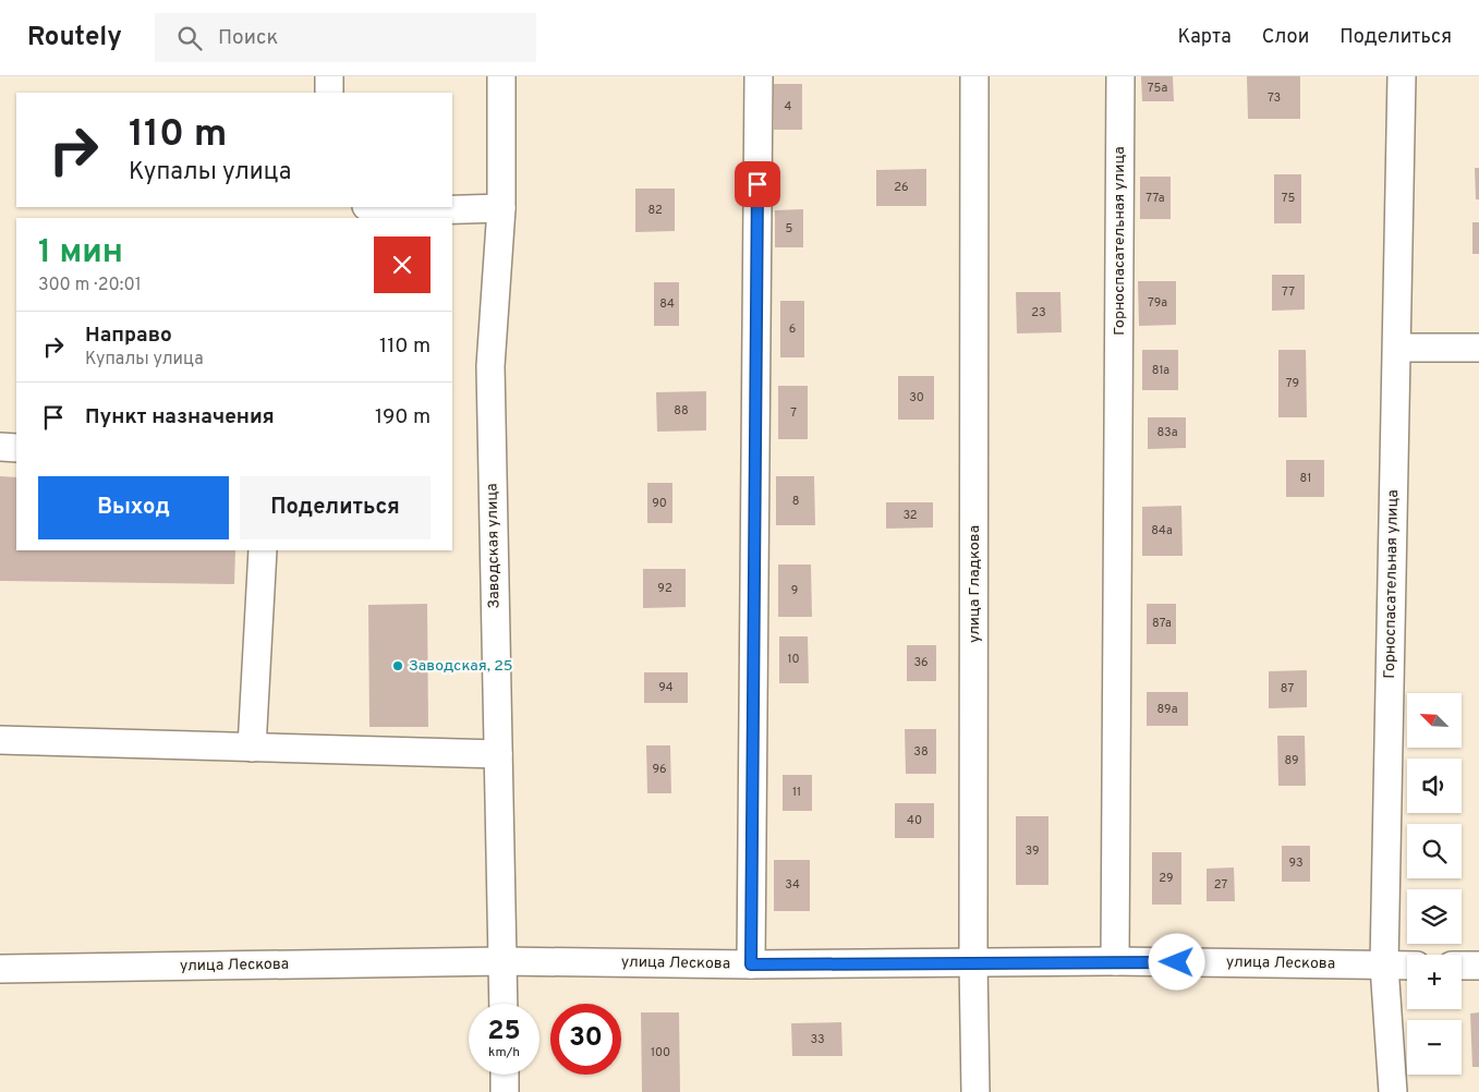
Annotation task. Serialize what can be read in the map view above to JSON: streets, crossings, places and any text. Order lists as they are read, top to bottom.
{
  "streets": {
    "street": [
      "Горноспасательная улица",
      "Заводская улица",
      "улица Гладкова",
      "улица Лескова"
    ]
  },
  "crossings": [
    ["Горноспасательная улица", "улица Лескова"],
    ["Заводская улица", "улица Лескова"],
    ["улица Гладкова", "улица Лескова"]
  ],
  "places": ["Заводская, 25"],
  "house_numbers": [
    "75а",
    "73",
    "4",
    "26",
    "77а",
    "75",
    "82",
    "5",
    "77",
    "79а",
    "84",
    "23",
    "6",
    "81а",
    "79",
    "30",
    "88",
    "7",
    "83а",
    "81",
    "8",
    "90",
    "32",
    "84а",
    "92",
    "9",
    "87а",
    "10",
    "36",
    "94",
    "87",
    "89а",
    "38",
    "89",
    "96",
    "11",
    "40",
    "39",
    "93",
    "29",
    "34",
    "27",
    "33",
    "100"
  ],
  "north": "top left",
  "page": {
    "header": "Routely",
    "search": "Поиск",
    "nav": ["Карта", "Слои", "Поделиться"],
    "turn": ["110 m", "Купалы улица"],
    "heading": ["1 мин", "300 m · 20:01"],
    "list": [
      {
        "name": "Направо",
        "note": "Купалы улица",
        "value": "110 m"
      },
      {
        "name": "Пункт назначения",
        "value": "190 m"
      }
    ],
    "buttons": ["Выход", "Поделиться"],
    "map_buttons": ["+", "−"],
    "speed": "25 km/h",
    "limit": "30"
  }
}
